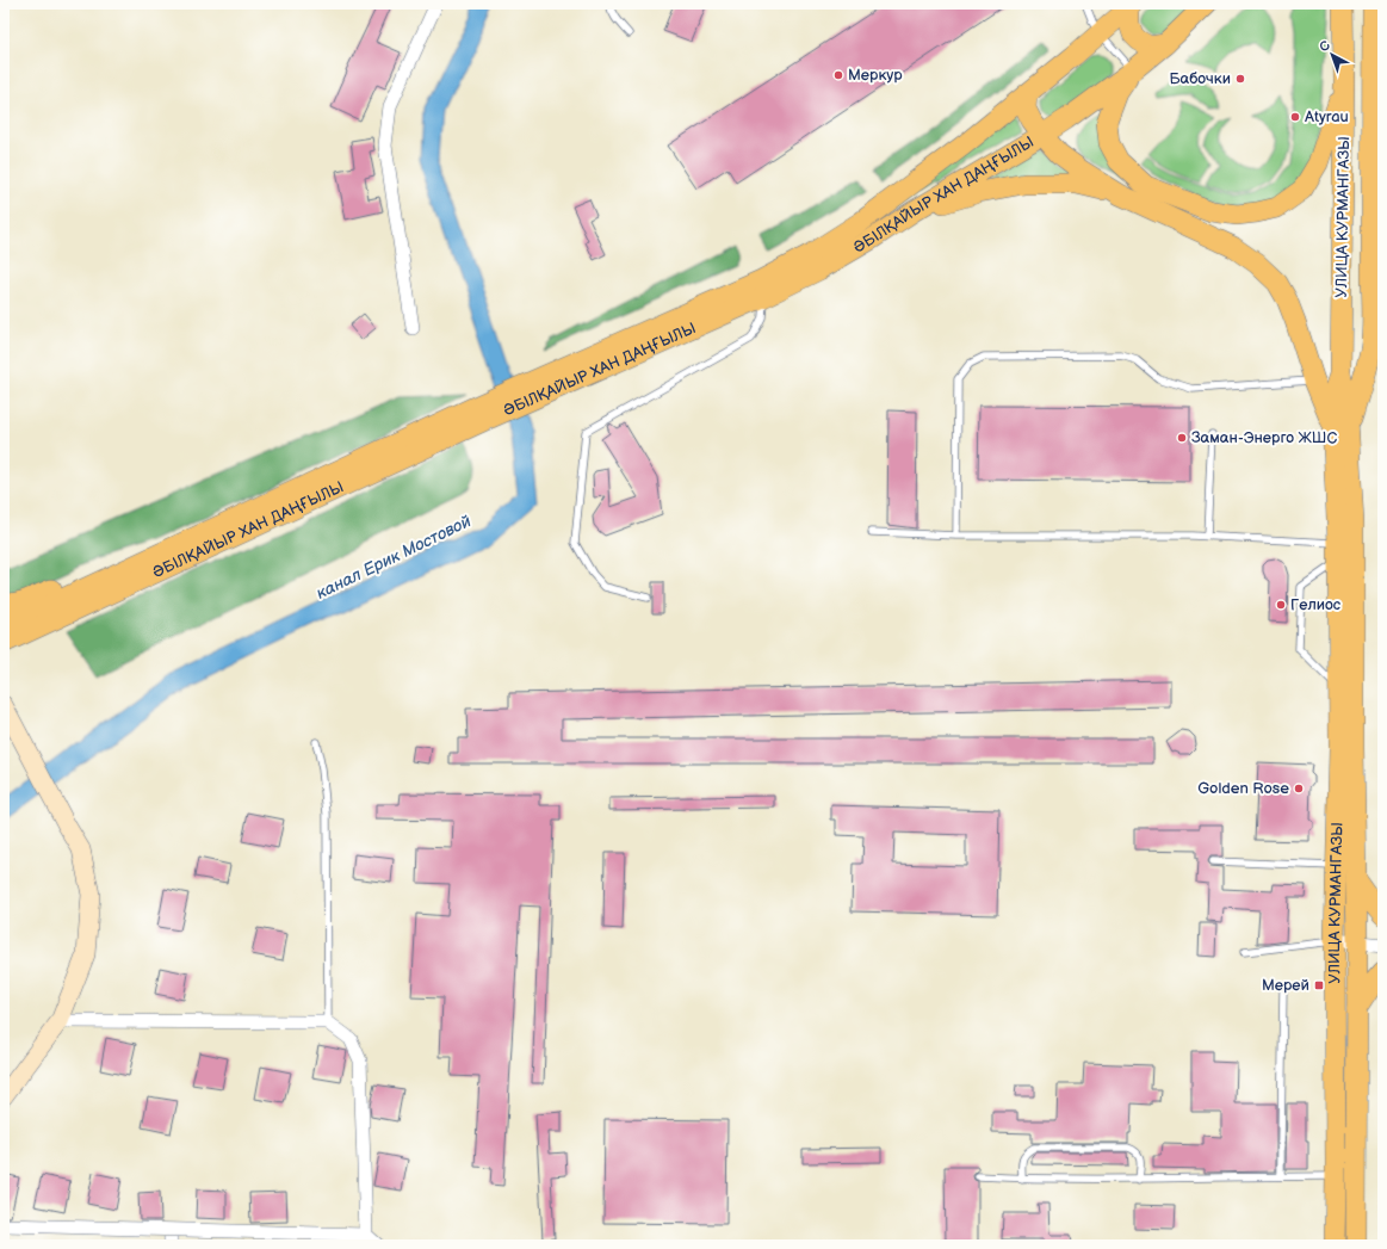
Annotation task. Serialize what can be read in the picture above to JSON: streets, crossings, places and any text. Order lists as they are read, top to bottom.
{
  "streets": {
    "main road": ["ӘБІЛҚАЙЫР ХАН ДАҢҒЫЛЫ", "УЛИЦА КУРМАНГАЗЫ"]
  },
  "water": ["канал Ерик Мостовой"],
  "places": {
    "other": [
      "Меркур",
      "Бабочки",
      "Atyrau",
      "Заман-Энерго ЖШС",
      "Гелиос",
      "Golden Rose"
    ],
    "transit": ["Мерей"]
  },
  "north": "top left"
}
